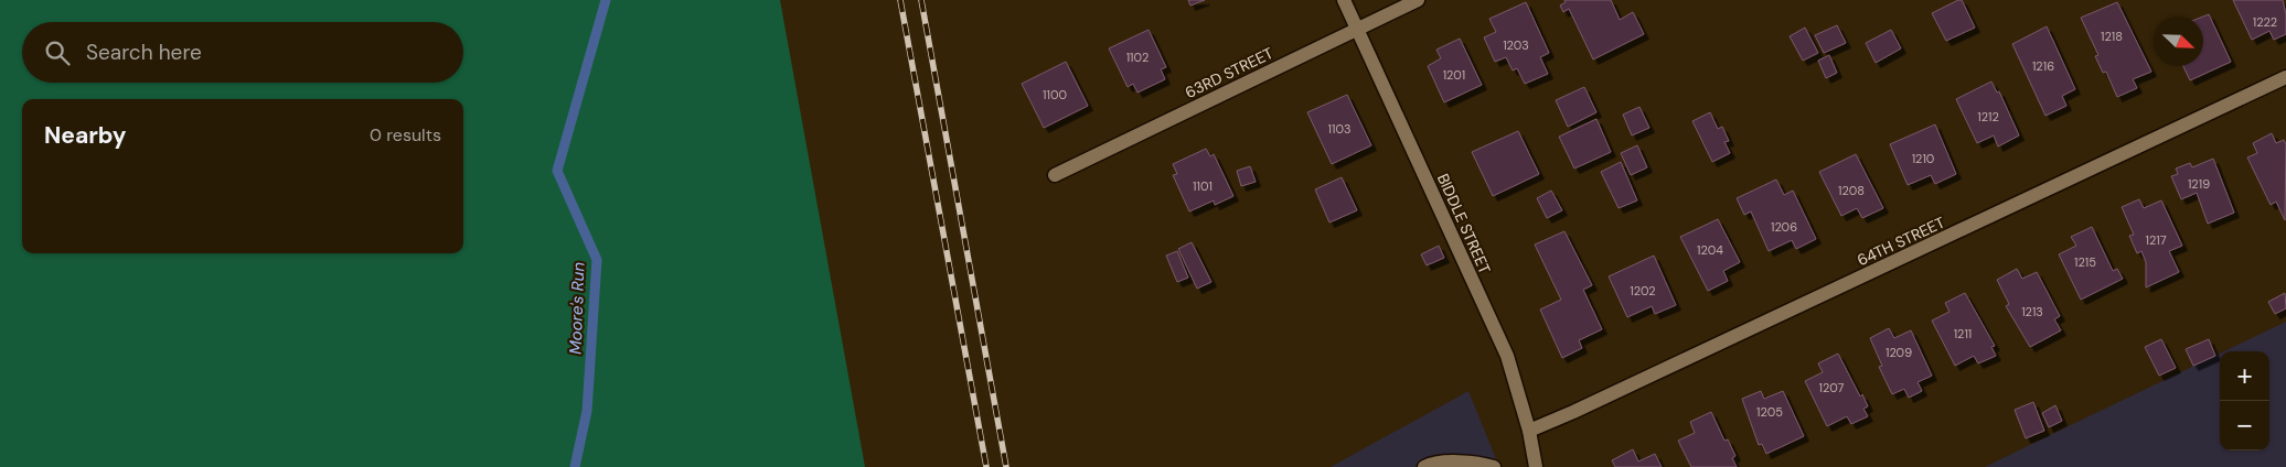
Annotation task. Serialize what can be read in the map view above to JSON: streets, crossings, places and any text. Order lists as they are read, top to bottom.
{
  "streets": {
    "street": ["63RD STREET", "BIDDLE STREET", "64TH STREET"]
  },
  "crossings": [
    ["63RD STREET", "BIDDLE STREET"],
    ["BIDDLE STREET", "64TH STREET"]
  ],
  "water": ["Moore's Run"],
  "house_numbers": [
    "1222",
    "1218",
    "1203",
    "1102",
    "1216",
    "1201",
    "1100",
    "1212",
    "1103",
    "1210",
    "1219",
    "1101",
    "1208",
    "1206",
    "1217",
    "1204",
    "1215",
    "1202",
    "1213",
    "1211",
    "1209",
    "1207",
    "1205"
  ],
  "north": "bottom right",
  "page": {
    "search": "Search here",
    "heading": ["Nearby", "0 results"],
    "map_buttons": ["+", "−"]
  }
}
